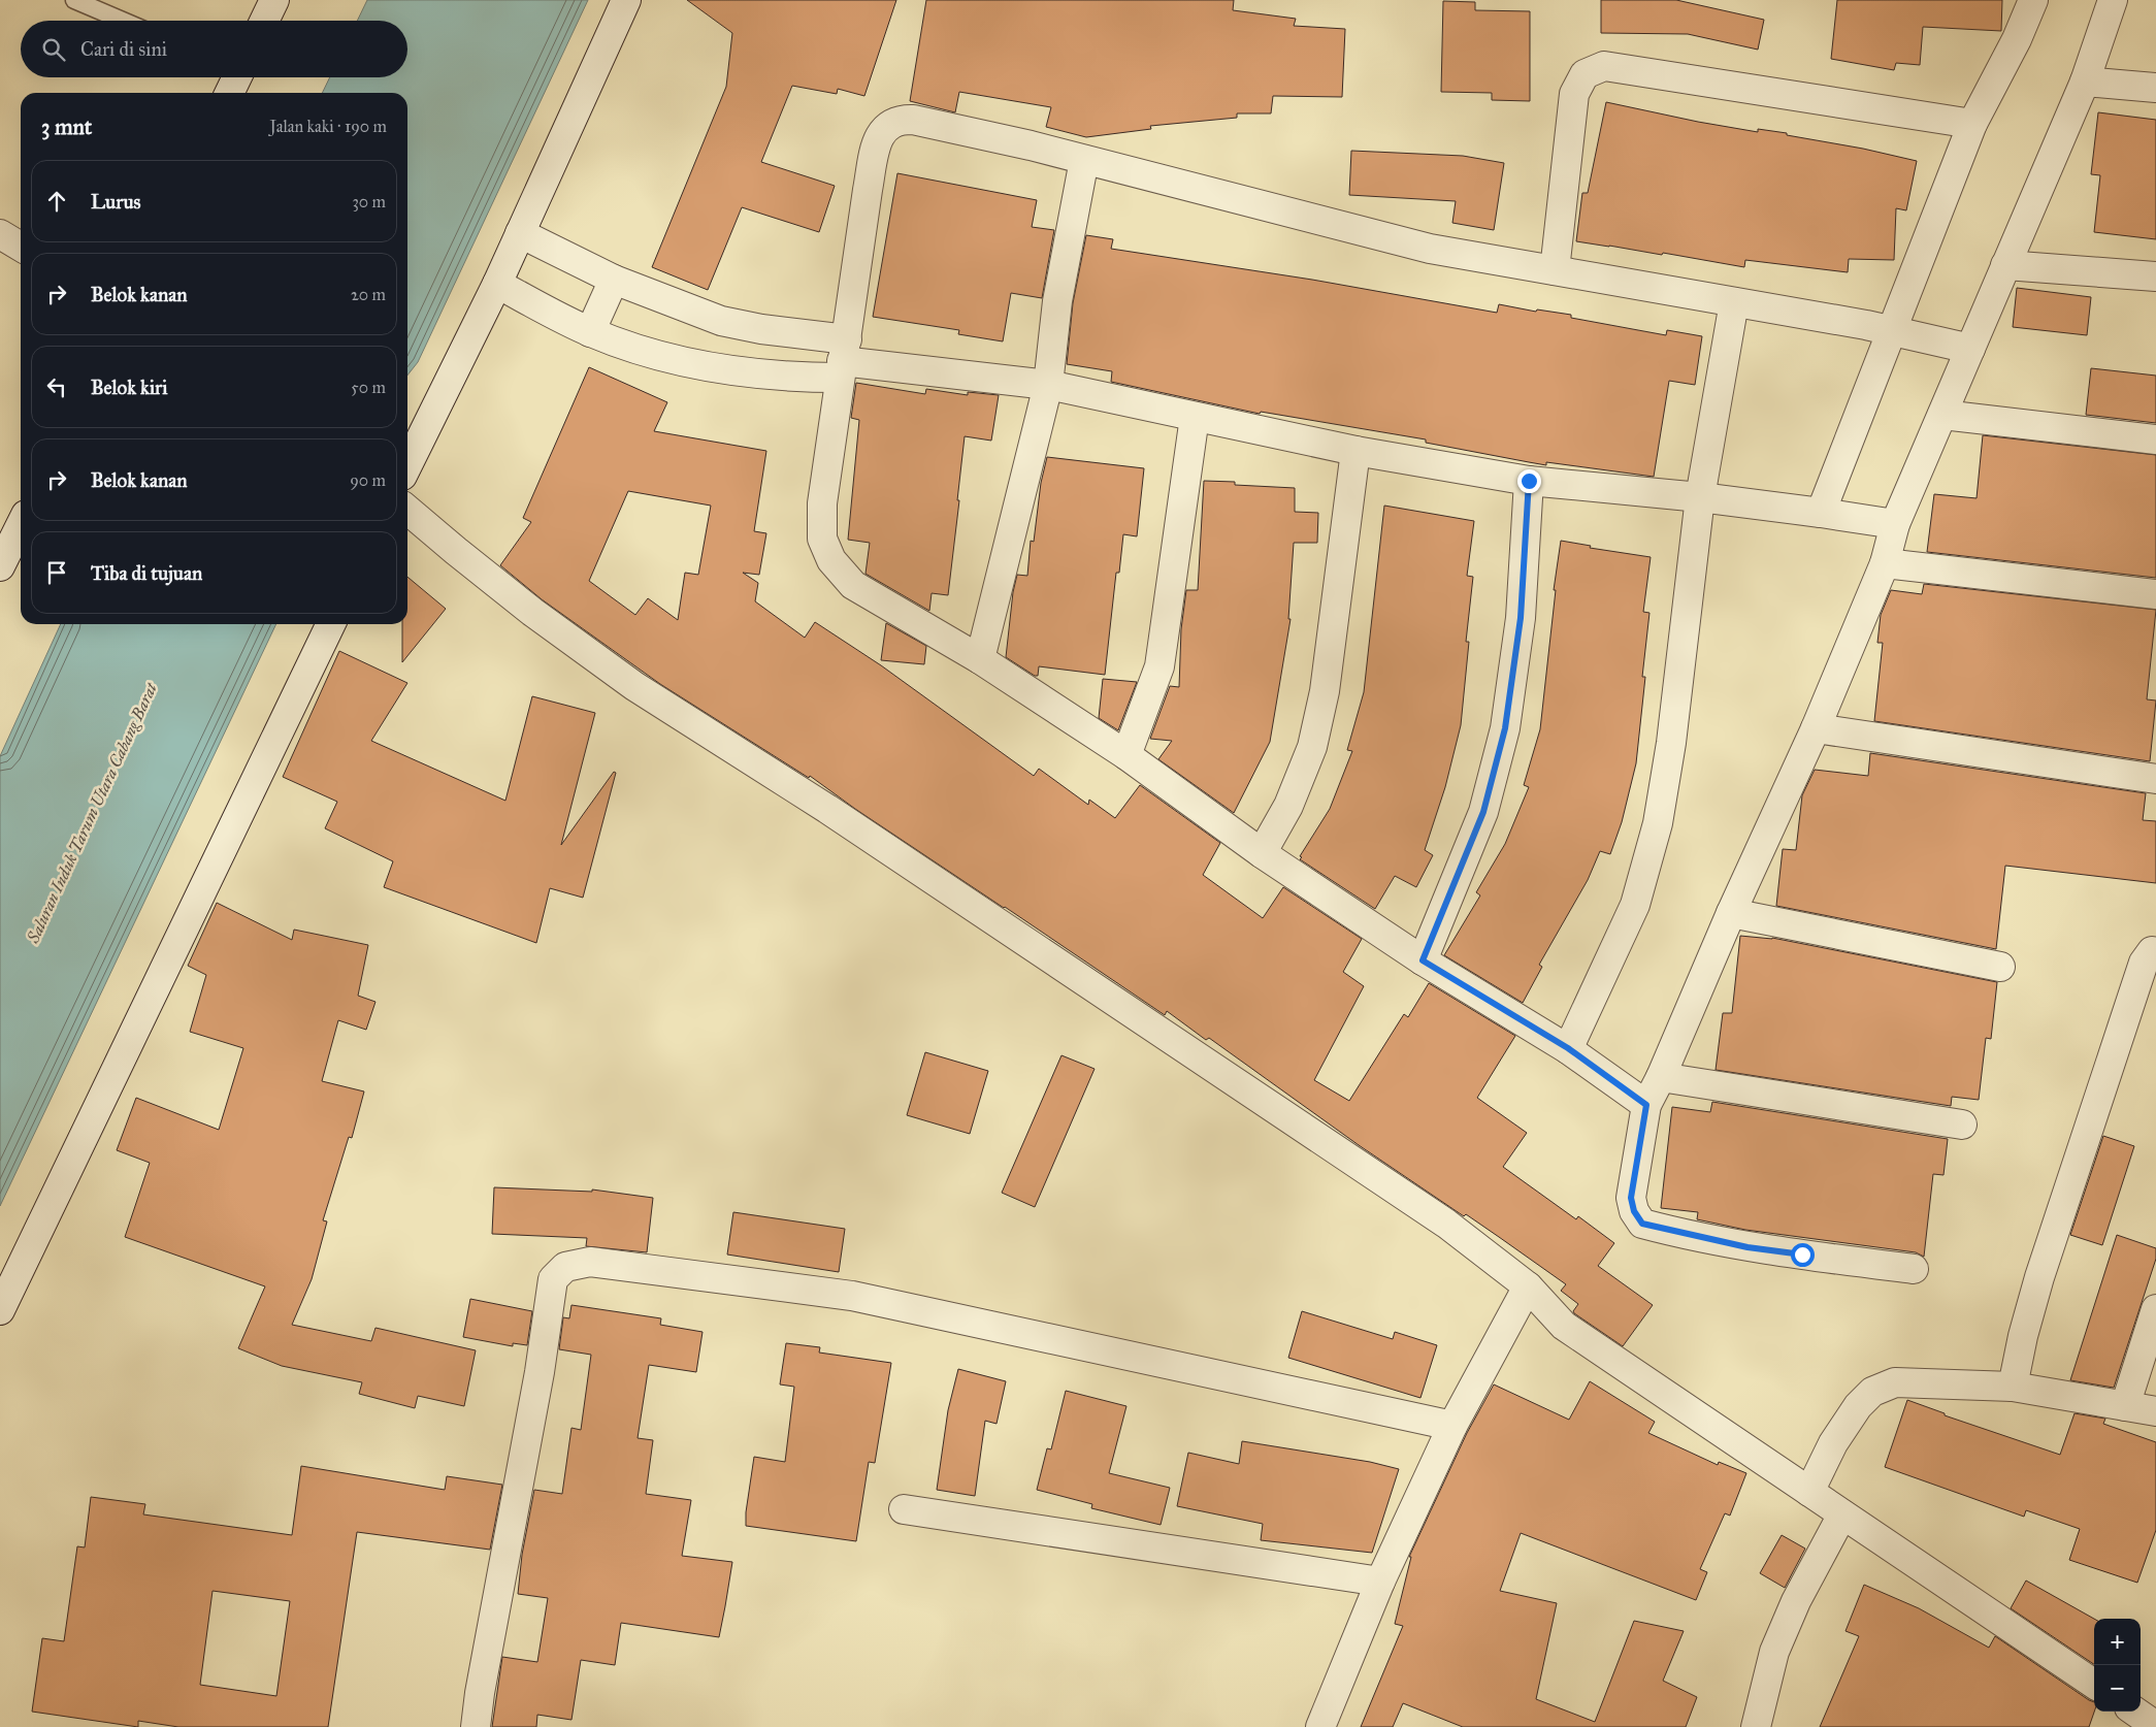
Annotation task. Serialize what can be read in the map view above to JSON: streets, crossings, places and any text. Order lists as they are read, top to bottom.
{
  "water": ["Saluran Induk Tarum Utara Cabang Barat"],
  "page": {
    "search": "Cari di sini",
    "heading": ["3 mnt", "Jalan kaki · 190 m"],
    "list": [
      ["Lurus", "30 m"],
      ["Belok kanan", "20 m"],
      ["Belok kiri", "50 m"],
      ["Belok kanan", "90 m"],
      "Tiba di tujuan"
    ],
    "map_buttons": ["+", "−"]
  }
}
